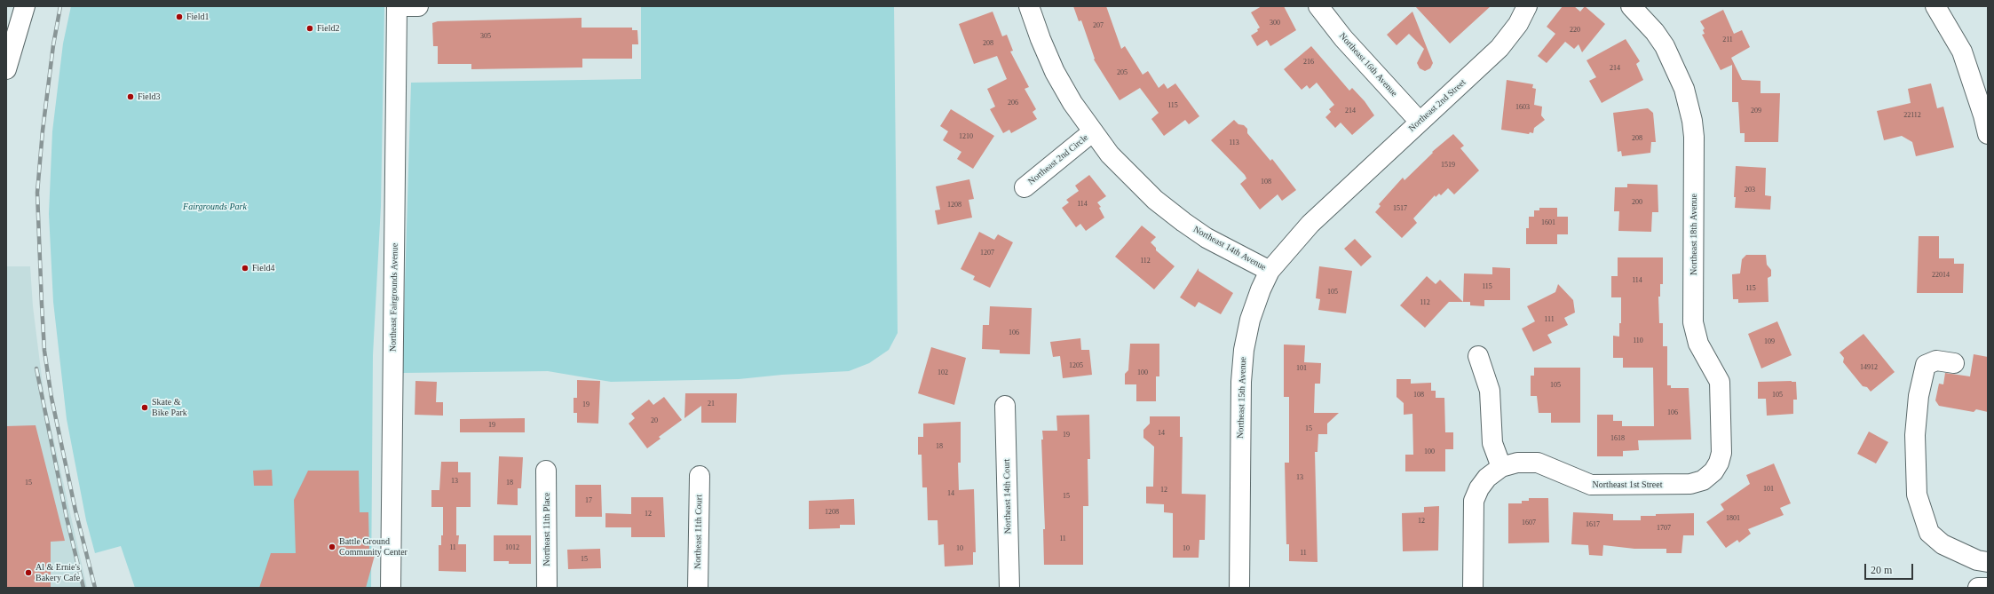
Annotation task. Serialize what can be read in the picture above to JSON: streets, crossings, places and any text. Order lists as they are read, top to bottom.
{
  "streets": {
    "street": [
      "Northeast 16th Avenue",
      "Northeast 2nd Street",
      "Northeast 2nd Circle",
      "Northeast 18th Avenue",
      "Northeast 14th Avenue",
      "Northeast Fairgrounds Avenue",
      "Northeast 15th Avenue",
      "Northeast 1st Street",
      "Northeast 14th Court",
      "Northeast 11th Place",
      "Northeast 11th Court"
    ]
  },
  "crossings": [
    ["Northeast 16th Avenue", "Northeast 2nd Street"],
    ["Northeast 2nd Street", "Northeast 15th Avenue"],
    ["Northeast 2nd Circle", "Northeast 14th Avenue"],
    ["Northeast 18th Avenue", "Northeast 1st Street"],
    ["Northeast 14th Avenue", "Northeast 15th Avenue"]
  ],
  "parks": ["Fairgrounds Park"],
  "places": [
    "Field1",
    "Field2",
    "Field3",
    "Field4",
    "Skate & Bike Park",
    "Battle Ground Community Center",
    "Al & Ernie's Bakery Cafe"
  ],
  "house_numbers": [
    "300",
    "207",
    "220",
    "305",
    "211",
    "208",
    "216",
    "214",
    "205",
    "206",
    "115",
    "1603",
    "214",
    "209",
    "22112",
    "1210",
    "208",
    "113",
    "1519",
    "108",
    "203",
    "200",
    "114",
    "1208",
    "1517",
    "1601",
    "1207",
    "112",
    "22014",
    "114",
    "115",
    "115",
    "105",
    "112",
    "111",
    "106",
    "110",
    "109",
    "1205",
    "14912",
    "101",
    "102",
    "100",
    "105",
    "108",
    "105",
    "21",
    "19",
    "106",
    "20",
    "19",
    "15",
    "14",
    "19",
    "1618",
    "18",
    "100",
    "13",
    "13",
    "15",
    "18",
    "101",
    "12",
    "14",
    "15",
    "17",
    "1208",
    "12",
    "1801",
    "12",
    "1607",
    "1617",
    "1707",
    "11",
    "11",
    "1012",
    "10",
    "10",
    "11",
    "15"
  ],
  "scale_bar": "20 m"
}
